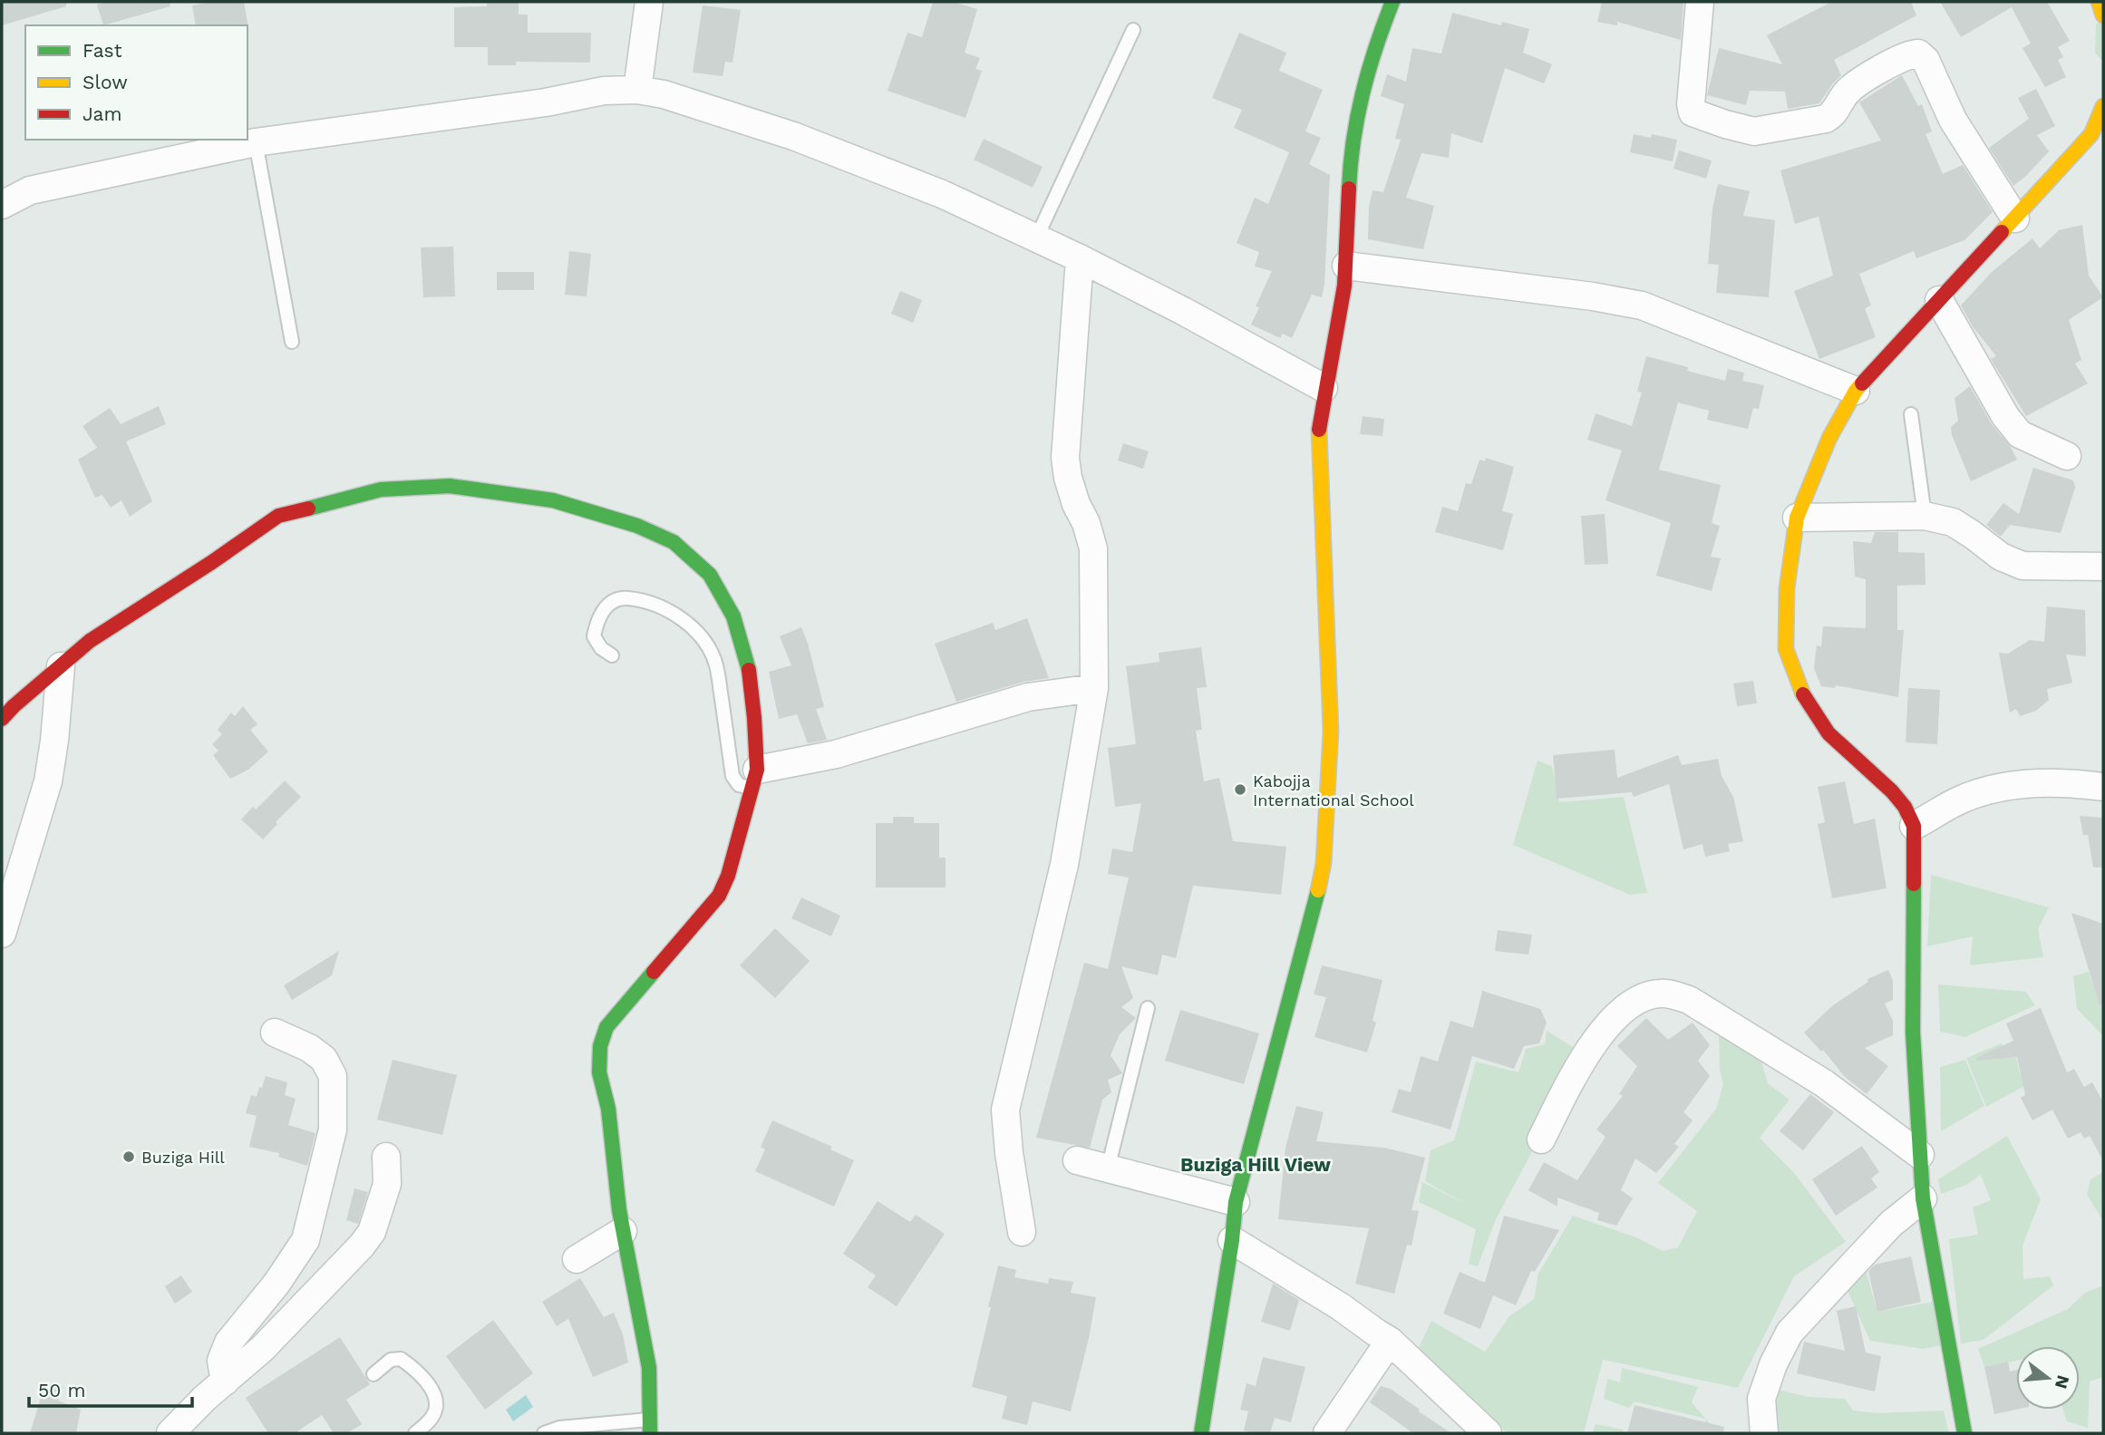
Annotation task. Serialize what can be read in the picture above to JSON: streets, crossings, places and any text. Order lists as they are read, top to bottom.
{
  "districts": ["Buziga Hill View"],
  "places": ["Kabojja International School", "Buziga Hill"],
  "legend": ["Fast", "Slow", "Jam"],
  "scale_bar": "50 m",
  "north": "right"
}
